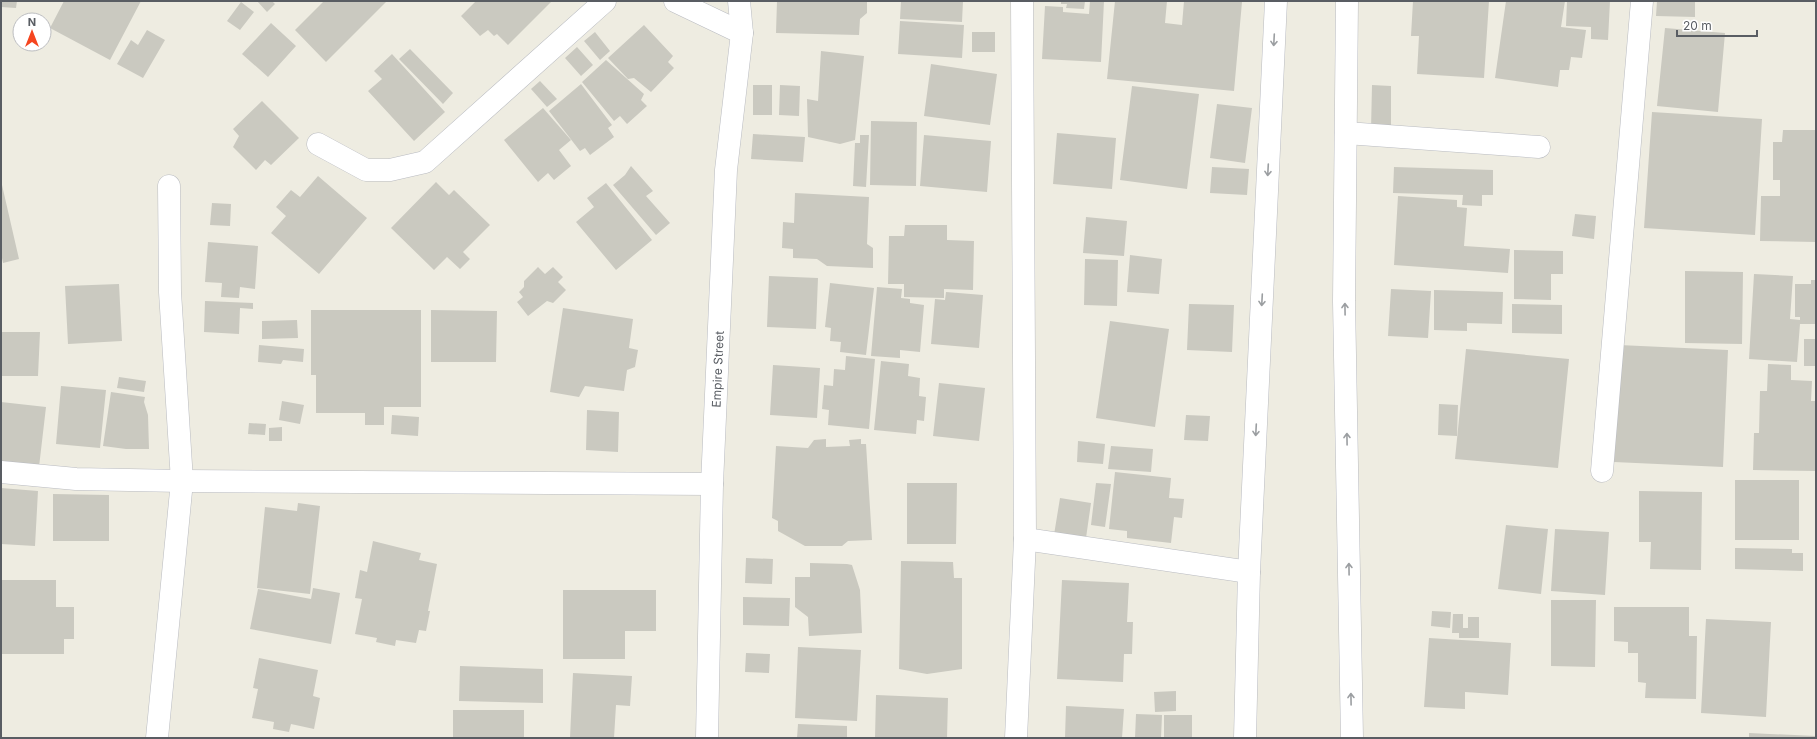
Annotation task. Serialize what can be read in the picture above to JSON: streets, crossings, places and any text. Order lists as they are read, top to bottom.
{
  "streets": {
    "street": ["Empire Street"]
  },
  "scale_bar": "20 m",
  "north": "top"
}
